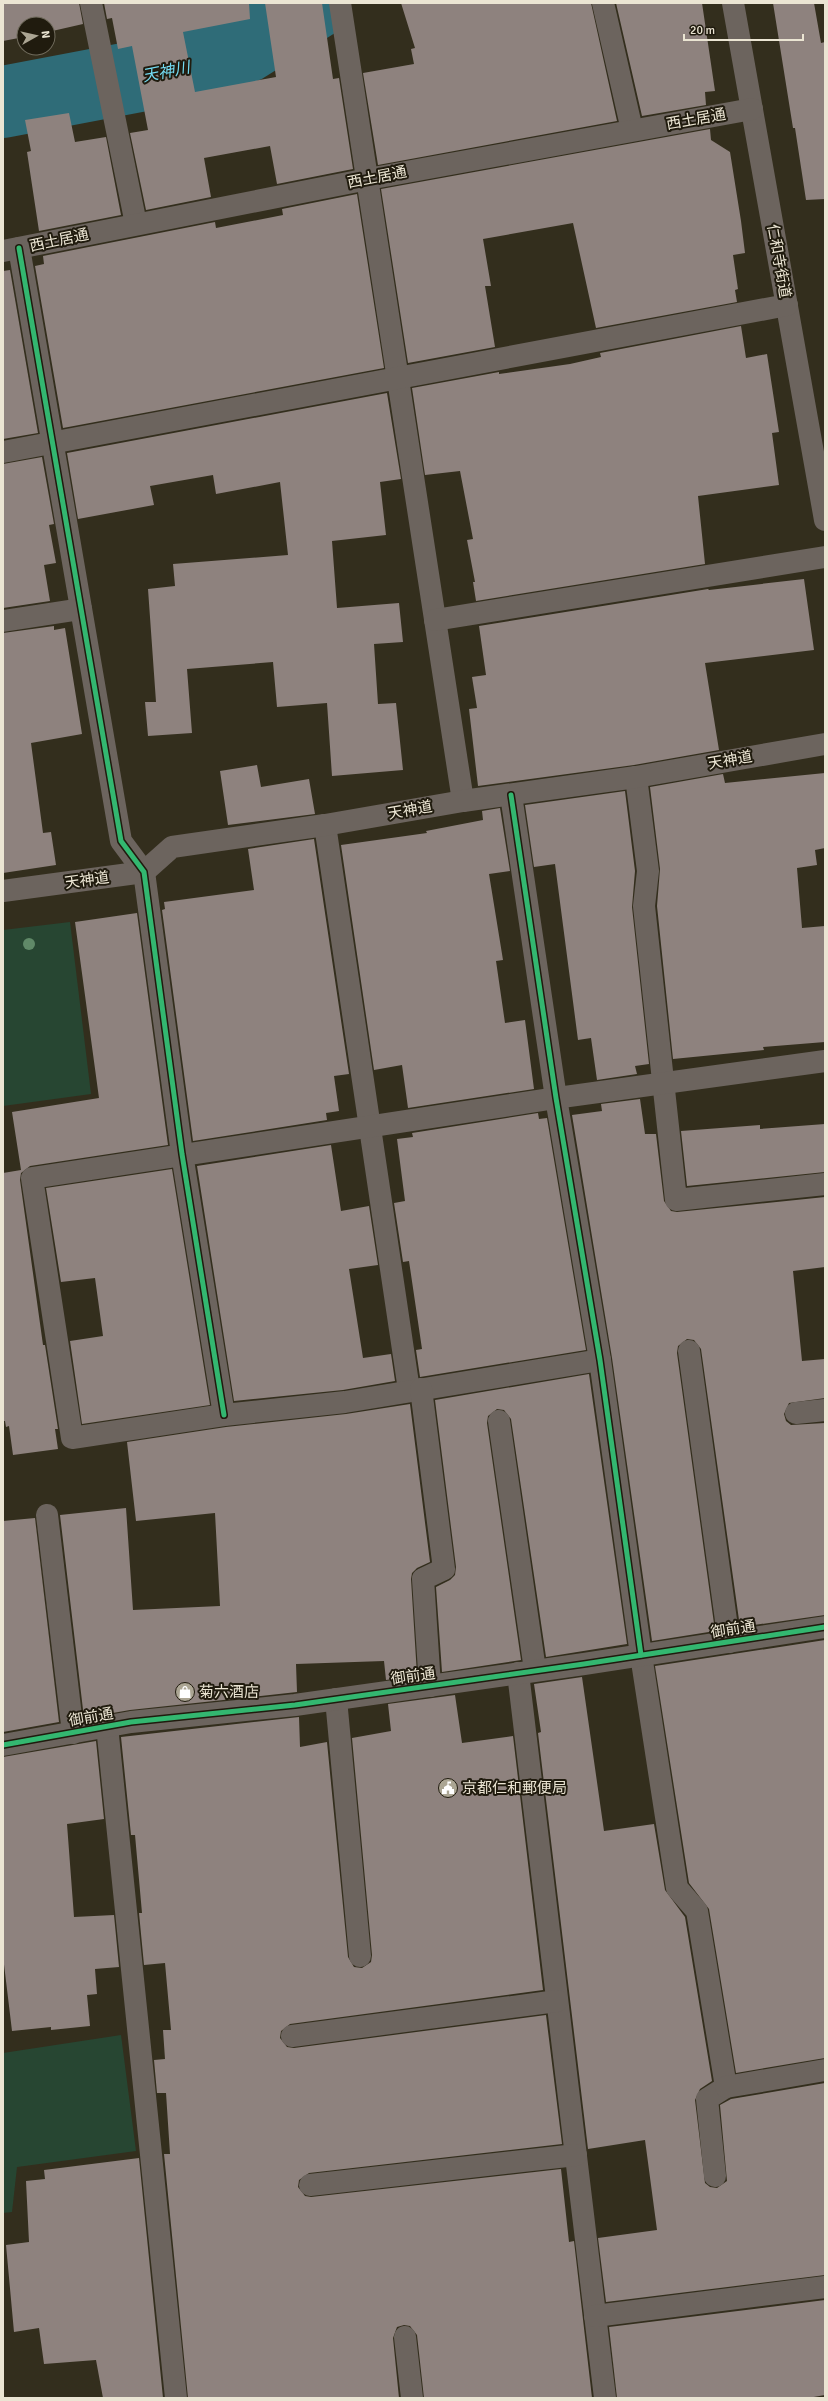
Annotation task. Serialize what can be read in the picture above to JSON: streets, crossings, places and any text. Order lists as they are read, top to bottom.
{
  "streets": {
    "street": [
      "西土居通",
      "仁和寺街道",
      "天神道",
      "御前通"
    ]
  },
  "crossings": [
    ["西土居通", "仁和寺街道"]
  ],
  "water": ["天神川"],
  "places": {
    "shop": ["菊六酒店"],
    "public building": ["京都仁和郵便局"]
  },
  "scale_bar": "20 m",
  "north": "right"
}
